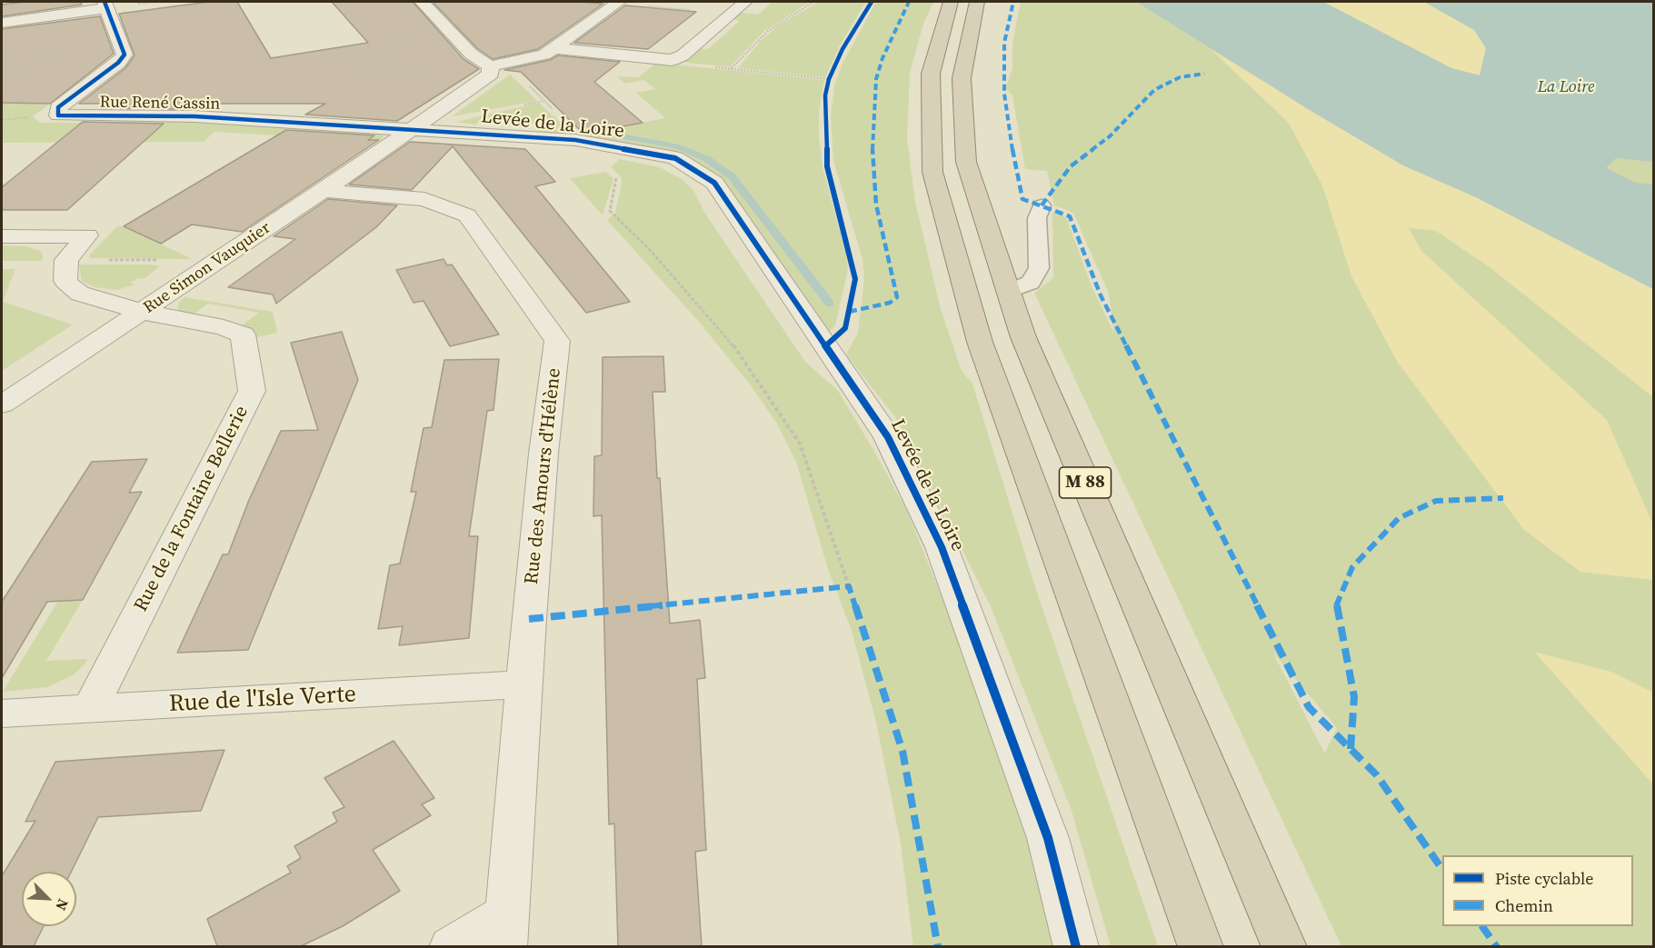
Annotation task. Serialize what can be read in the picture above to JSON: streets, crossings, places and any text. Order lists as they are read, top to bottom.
{
  "streets": {
    "highway": ["M 88"],
    "street": [
      "Rue René Cassin",
      "Levée de la Loire",
      "Rue Simon Vauquier",
      "Rue des Amours d'Hélène",
      "Rue de la Fontaine Bellerie",
      "Rue de l'Isle Verte"
    ]
  },
  "crossings": [
    ["Rue René Cassin", "Levée de la Loire"],
    ["Rue René Cassin", "Rue Simon Vauquier"],
    ["Levée de la Loire", "Rue Simon Vauquier"],
    ["Rue Simon Vauquier", "Rue des Amours d'Hélène"],
    ["Rue Simon Vauquier", "Rue de la Fontaine Bellerie"],
    ["Rue des Amours d'Hélène", "Rue de l'Isle Verte"],
    ["Rue de la Fontaine Bellerie", "Rue de l'Isle Verte"]
  ],
  "water": ["La Loire"],
  "legend": ["Piste cyclable", "Chemin"],
  "north": "bottom right"
}
